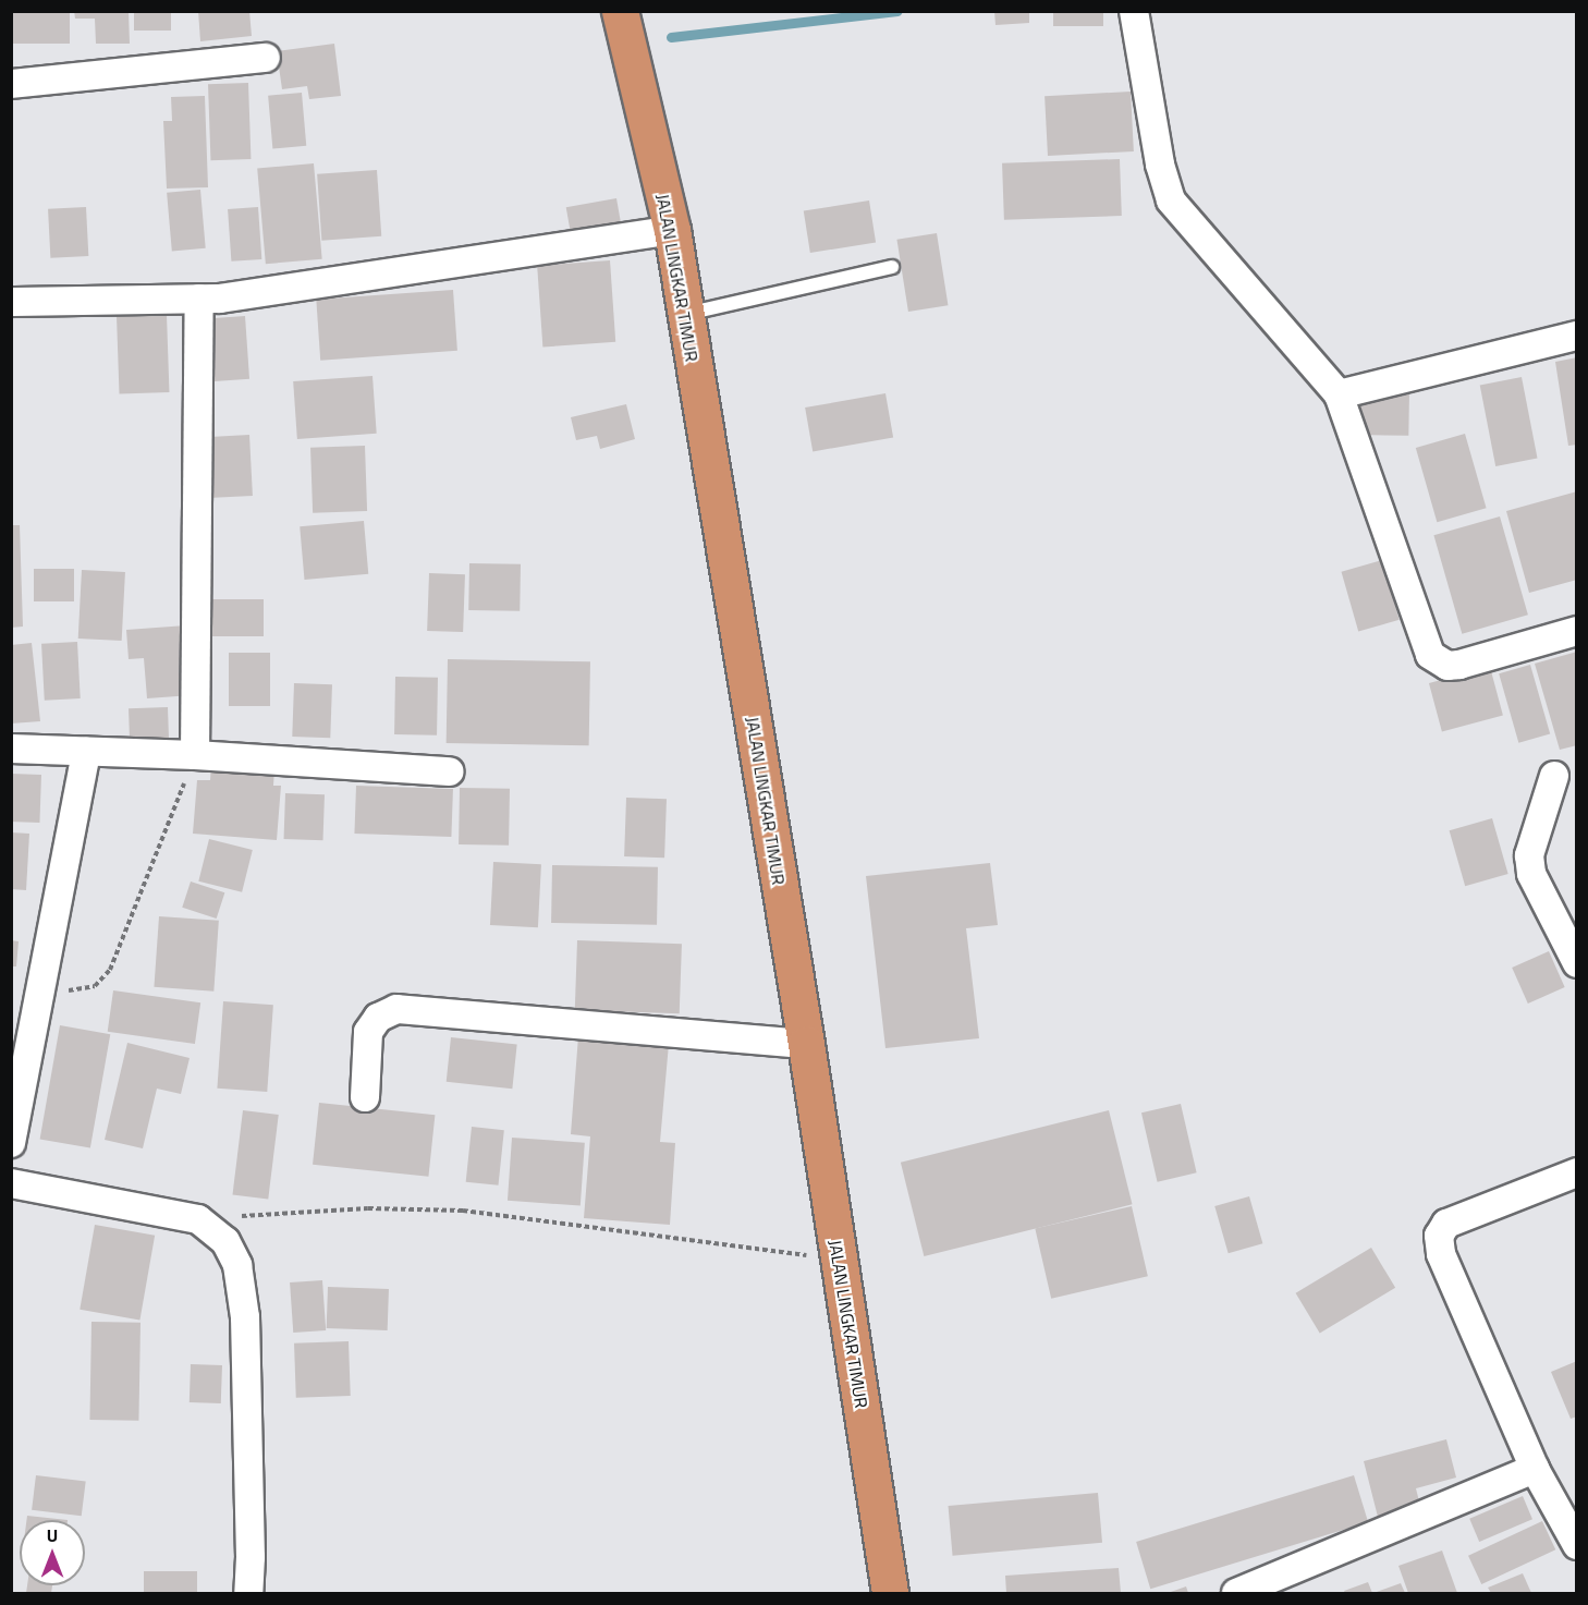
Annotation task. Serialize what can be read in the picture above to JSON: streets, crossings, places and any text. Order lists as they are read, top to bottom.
{
  "streets": {
    "highway": ["JALAN LINGKAR TIMUR"]
  },
  "north": "top"
}
